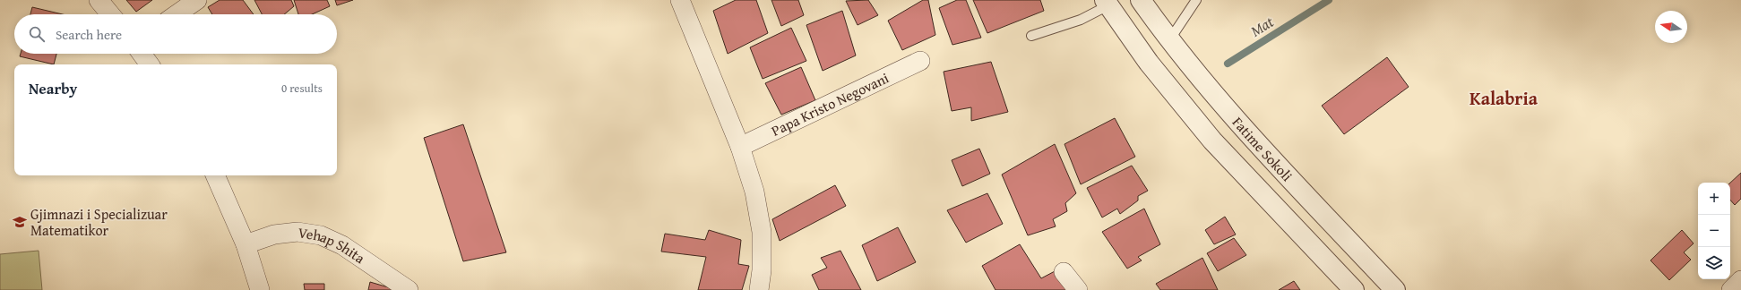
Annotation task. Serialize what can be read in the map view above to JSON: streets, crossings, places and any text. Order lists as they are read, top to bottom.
{
  "streets": {
    "street": ["Papa Kristo Negovani", "Fatime Sokoli", "Vehap Shita"]
  },
  "districts": ["Kalabria"],
  "water": ["Mat"],
  "places": {
    "school or university": ["Gjimnazi i Specializuar Matematikor"]
  },
  "north": "left",
  "page": {
    "search": "Search here",
    "heading": ["Nearby", "0 results"],
    "map_buttons": ["+", "−"]
  }
}
